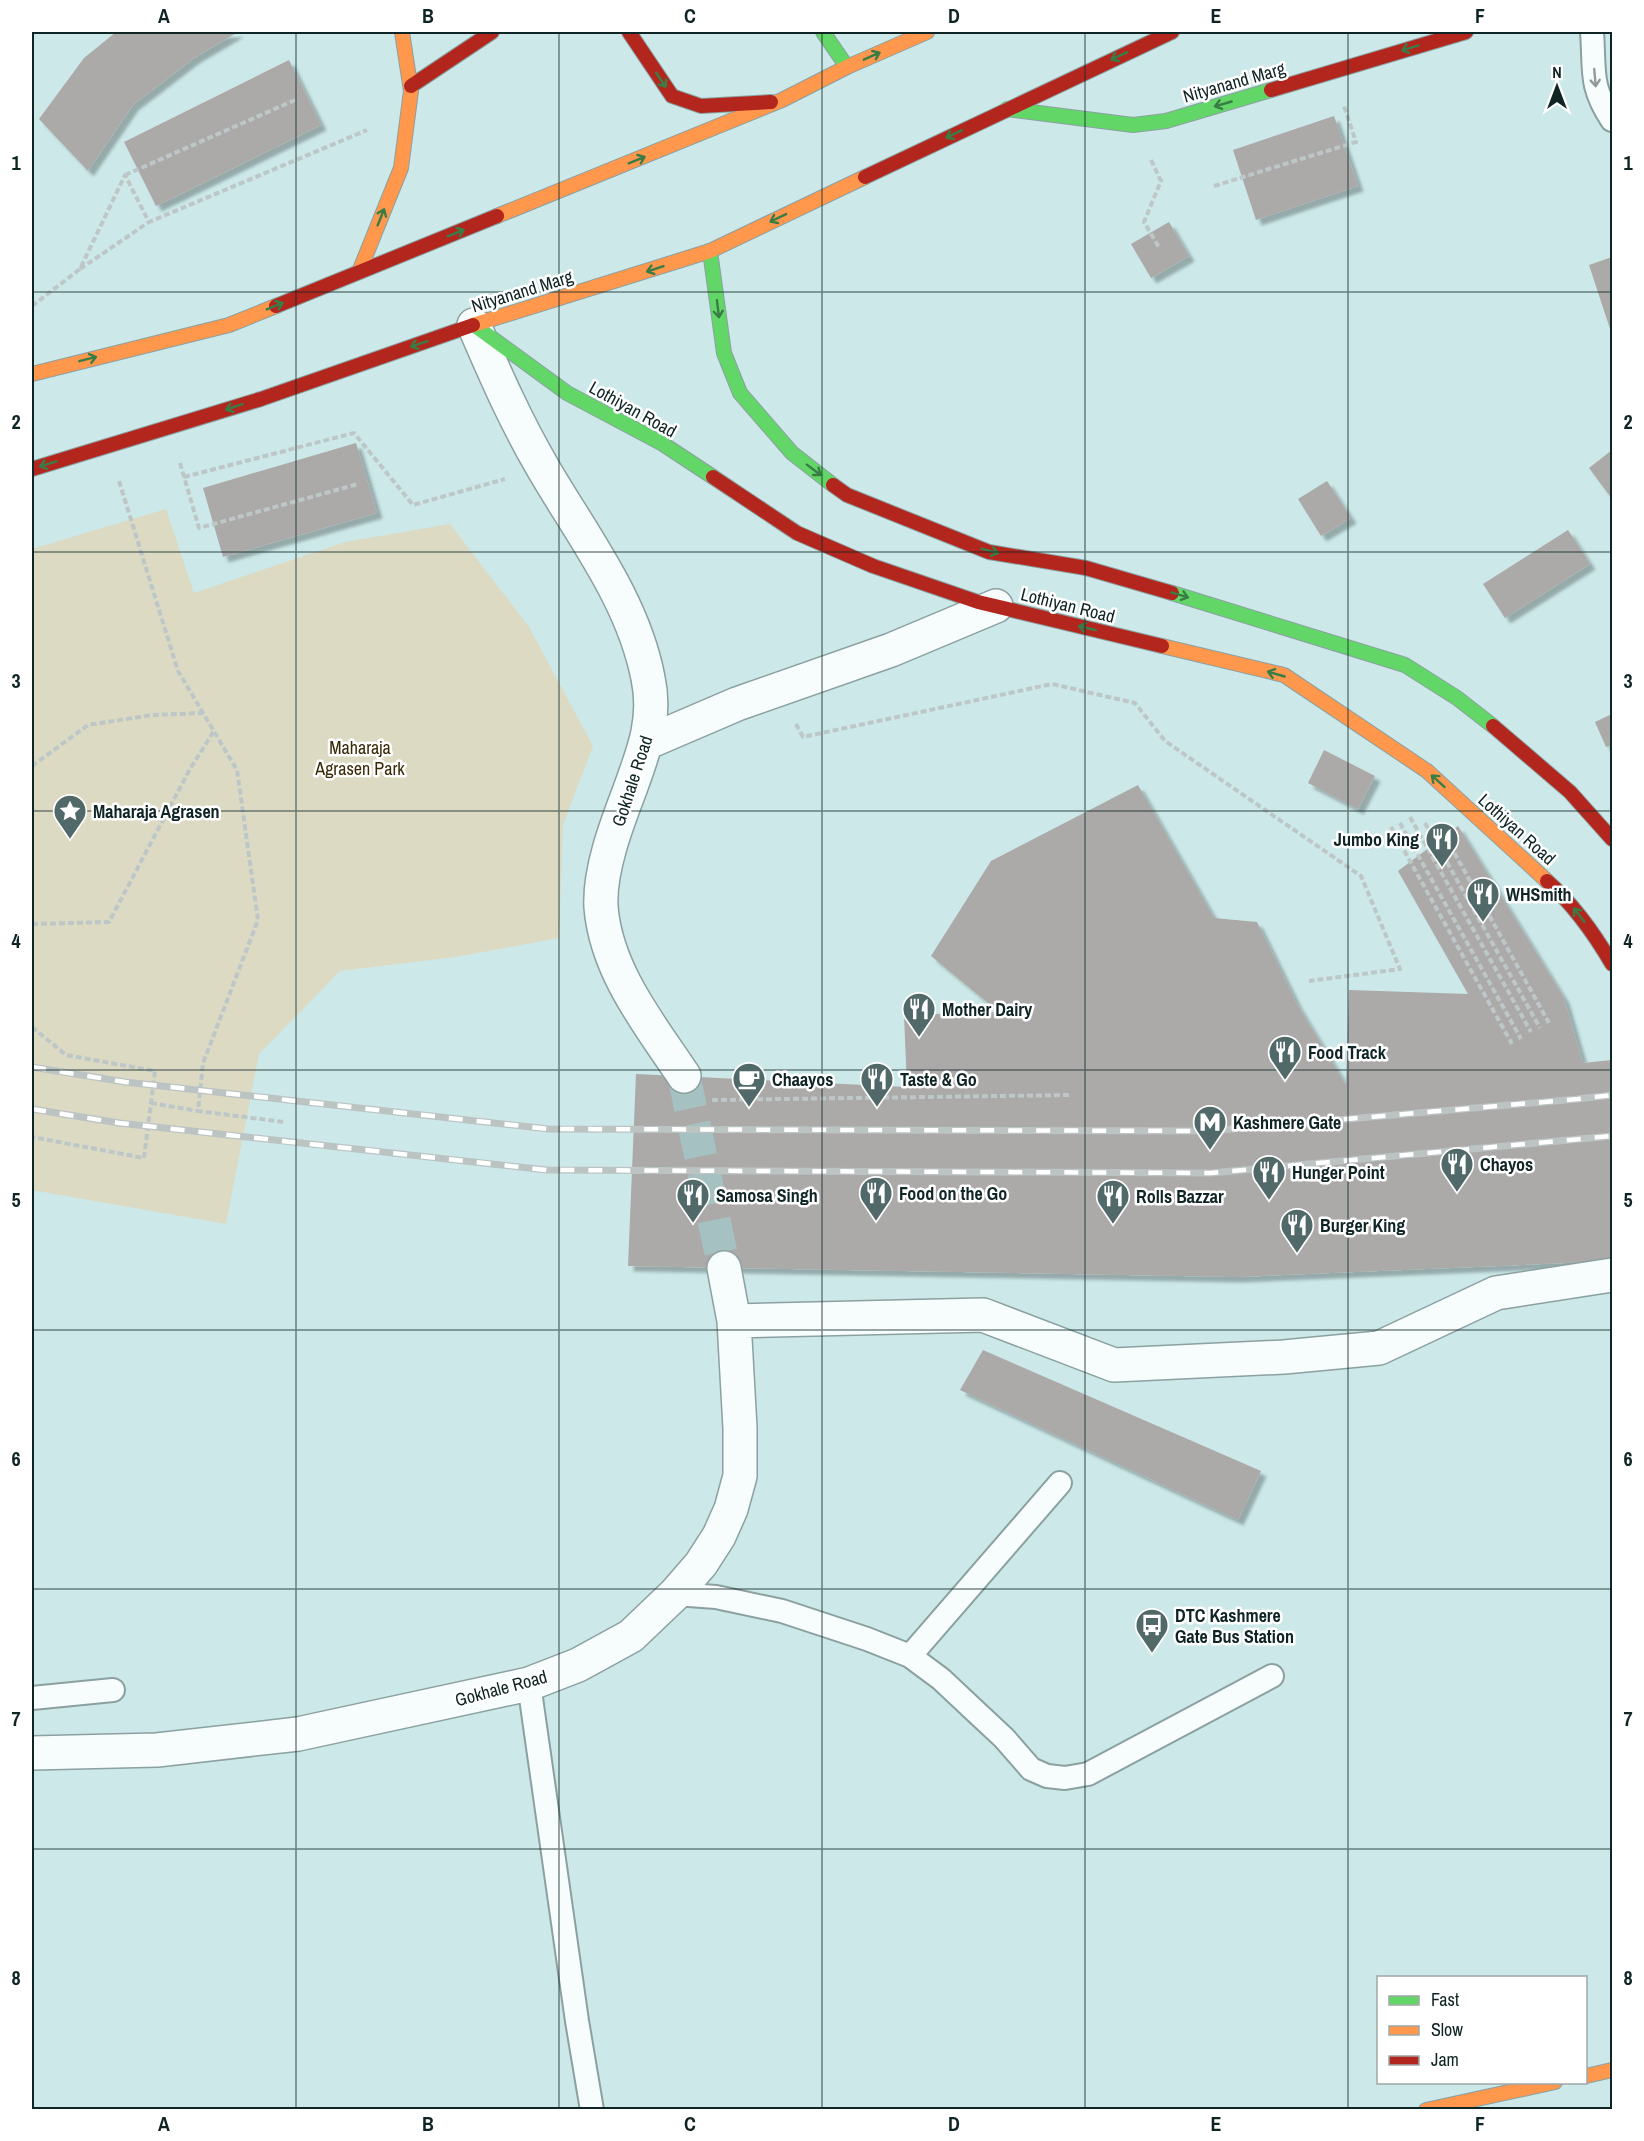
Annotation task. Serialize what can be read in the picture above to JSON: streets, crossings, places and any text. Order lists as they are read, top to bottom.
{
  "streets": {
    "main road": ["Nityanand Marg", "Lothiyan Road"],
    "street": ["Gokhale Road"]
  },
  "crossings": [
    ["Nityanand Marg", "Lothiyan Road"],
    ["Nityanand Marg", "Gokhale Road"],
    ["Lothiyan Road", "Gokhale Road"]
  ],
  "parks": ["Maharaja Agrasen Park"],
  "places": {
    "place": ["Maharaja Agrasen"],
    "restaurant": [
      "Jumbo King",
      "WHSmith",
      "Mother Dairy",
      "Food Track",
      "Taste & Go",
      "Chayos",
      "Hunger Point",
      "Food on the Go",
      "Samosa Singh",
      "Rolls Bazzar",
      "Burger King"
    ],
    "cafe": ["Chaayos"],
    "metro station": ["Kashmere Gate"],
    "bus stop": ["DTC Kashmere Gate Bus Station"]
  },
  "legend": ["Fast", "Slow", "Jam"],
  "north": "top",
  "grid": {
    "columns": [
      "A",
      "B",
      "C",
      "D",
      "E",
      "F"
    ],
    "rows": [
      "1",
      "2",
      "3",
      "4",
      "5",
      "6",
      "7",
      "8"
    ]
  }
}
